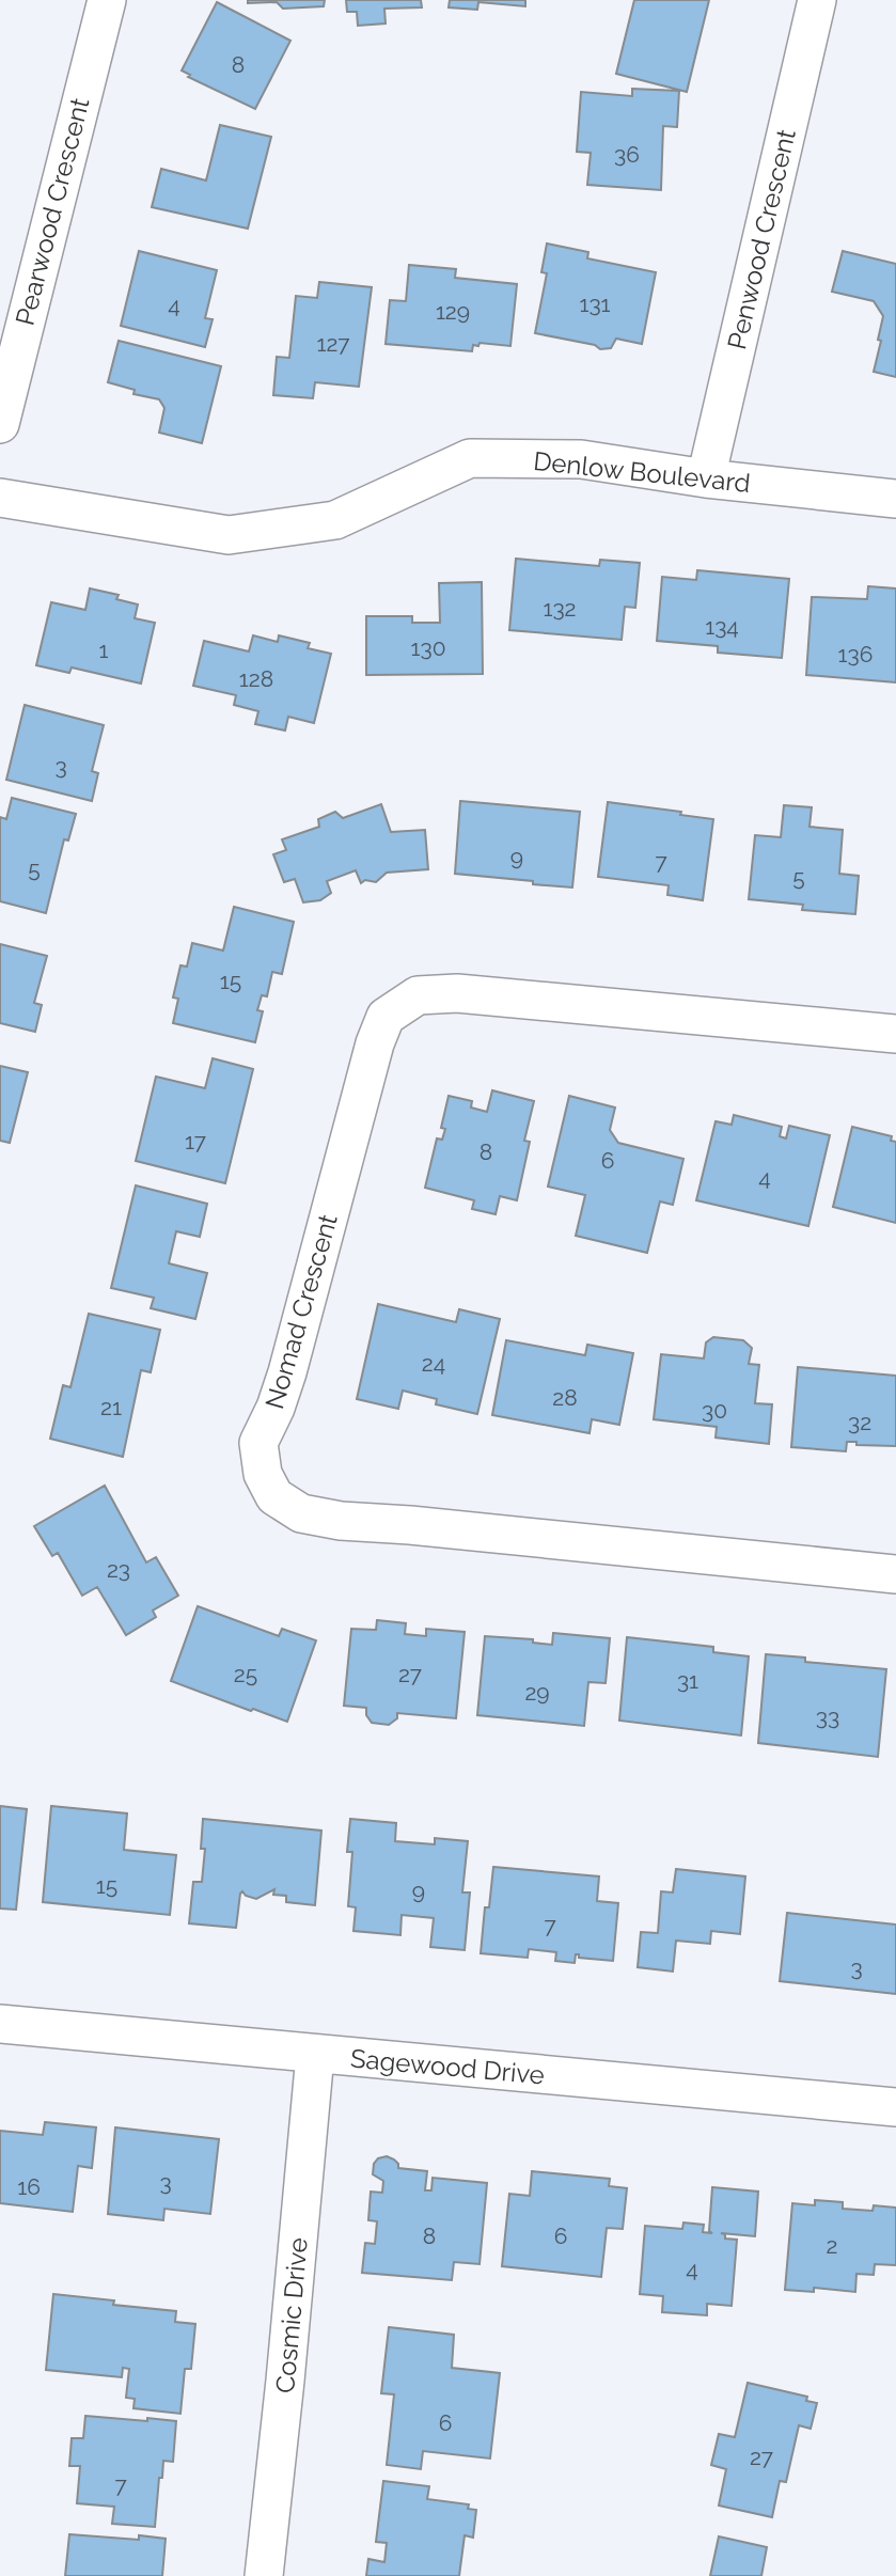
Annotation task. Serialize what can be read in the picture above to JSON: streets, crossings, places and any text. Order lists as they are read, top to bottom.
{
  "streets": {
    "street": [
      "Pearwood Crescent",
      "Penwood Crescent",
      "Denlow Boulevard",
      "Nomad Crescent",
      "Sagewood Drive",
      "Cosmic Drive"
    ]
  },
  "crossings": [
    ["Penwood Crescent", "Denlow Boulevard"],
    ["Sagewood Drive", "Cosmic Drive"]
  ],
  "house_numbers": [
    "8",
    "36",
    "131",
    "4",
    "129",
    "127",
    "132",
    "134",
    "130",
    "1",
    "136",
    "128",
    "3",
    "9",
    "7",
    "5",
    "5",
    "15",
    "17",
    "8",
    "6",
    "4",
    "24",
    "28",
    "21",
    "30",
    "32",
    "23",
    "25",
    "27",
    "31",
    "29",
    "33",
    "15",
    "9",
    "7",
    "3",
    "3",
    "16",
    "8",
    "6",
    "2",
    "4",
    "6",
    "27",
    "7"
  ]
}
